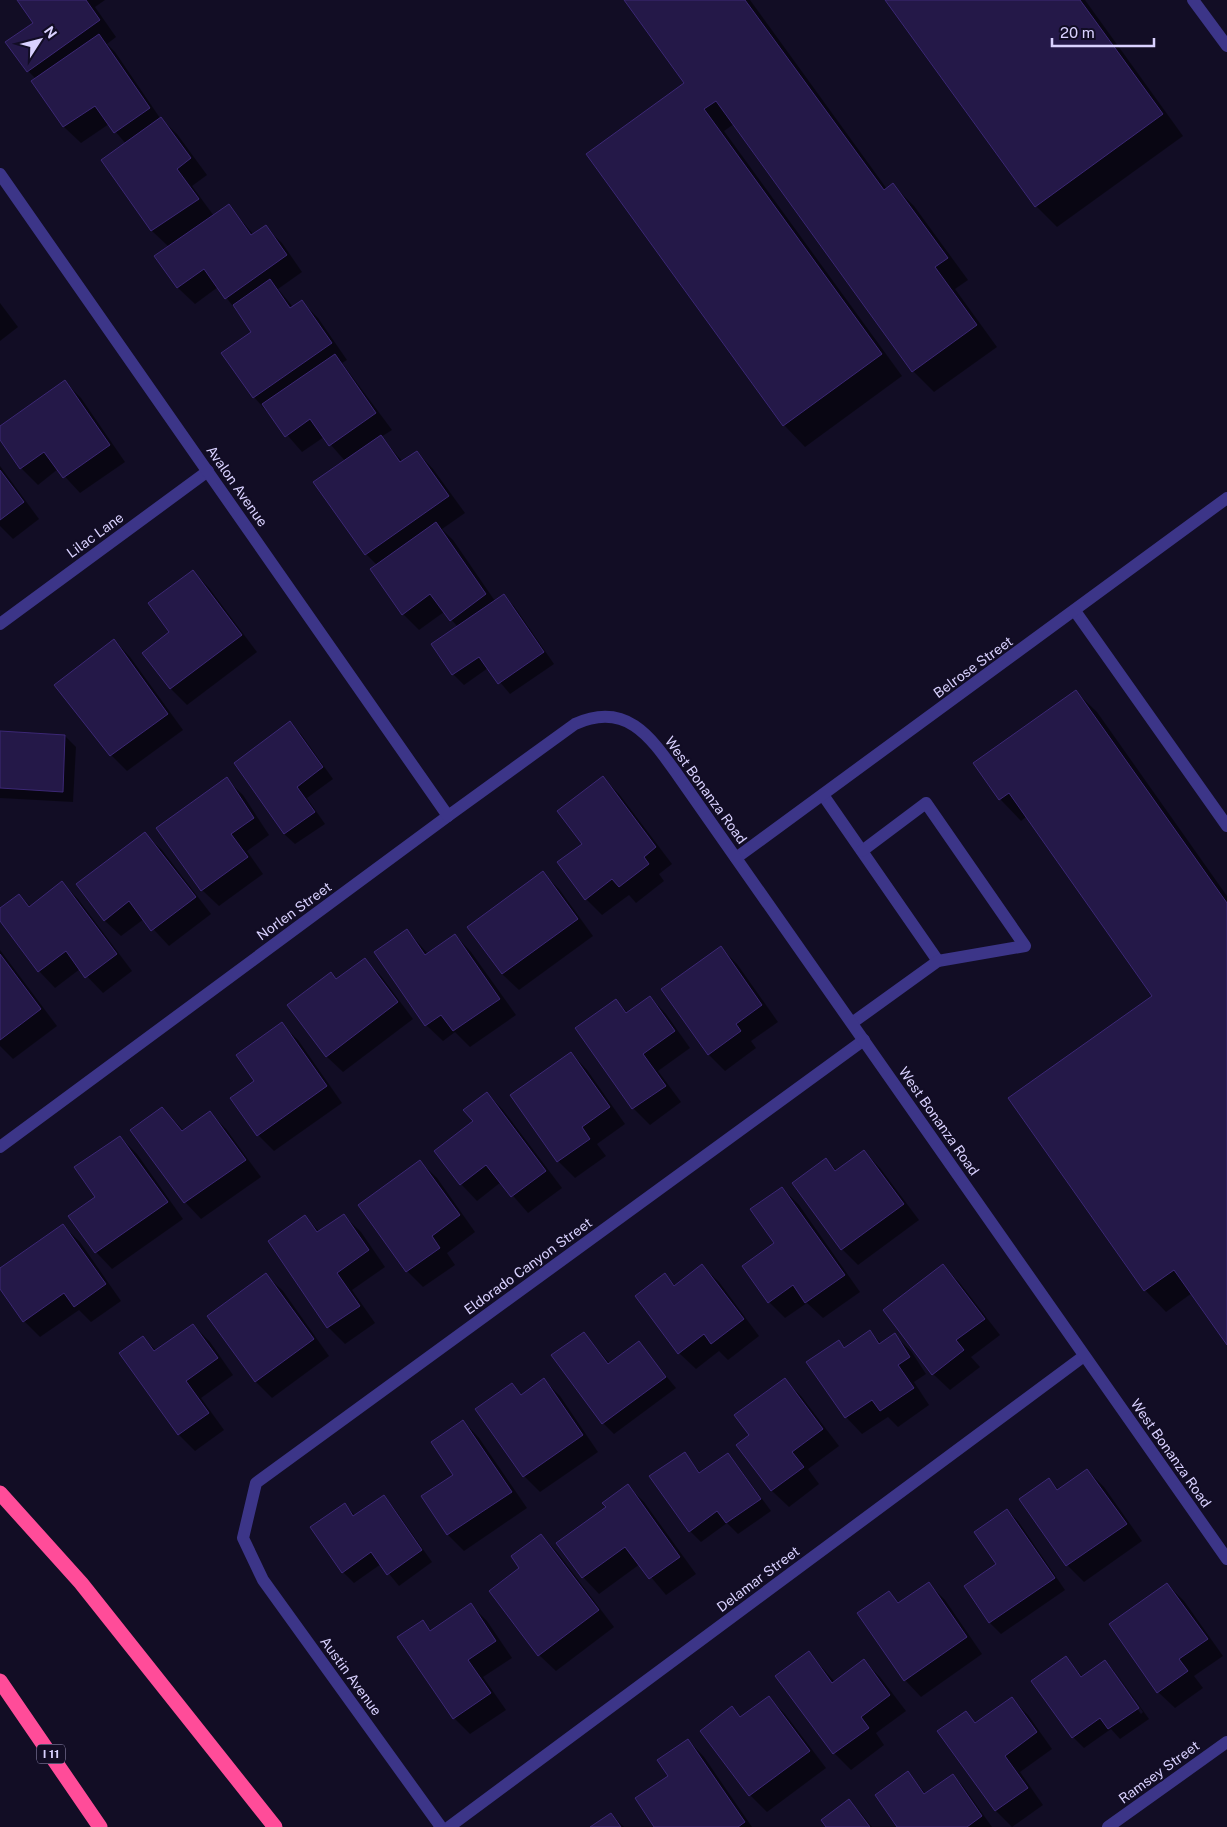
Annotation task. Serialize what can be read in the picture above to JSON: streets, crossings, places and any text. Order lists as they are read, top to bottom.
{
  "streets": {
    "highway": ["I 11"],
    "street": [
      "Avalon Avenue",
      "Lilac Lane",
      "Belrose Street",
      "West Bonanza Road",
      "Norlen Street",
      "Eldorado Canyon Street",
      "Delamar Street",
      "Austin Avenue",
      "Ramsey Street"
    ]
  },
  "crossings": [
    ["Avalon Avenue", "Lilac Lane"],
    ["Avalon Avenue", "Norlen Street"],
    ["Belrose Street", "West Bonanza Road"],
    ["West Bonanza Road", "Norlen Street"],
    ["West Bonanza Road", "Eldorado Canyon Street"],
    ["West Bonanza Road", "Delamar Street"],
    ["Eldorado Canyon Street", "Austin Avenue"]
  ],
  "scale_bar": "20 m",
  "north": "top right"
}
